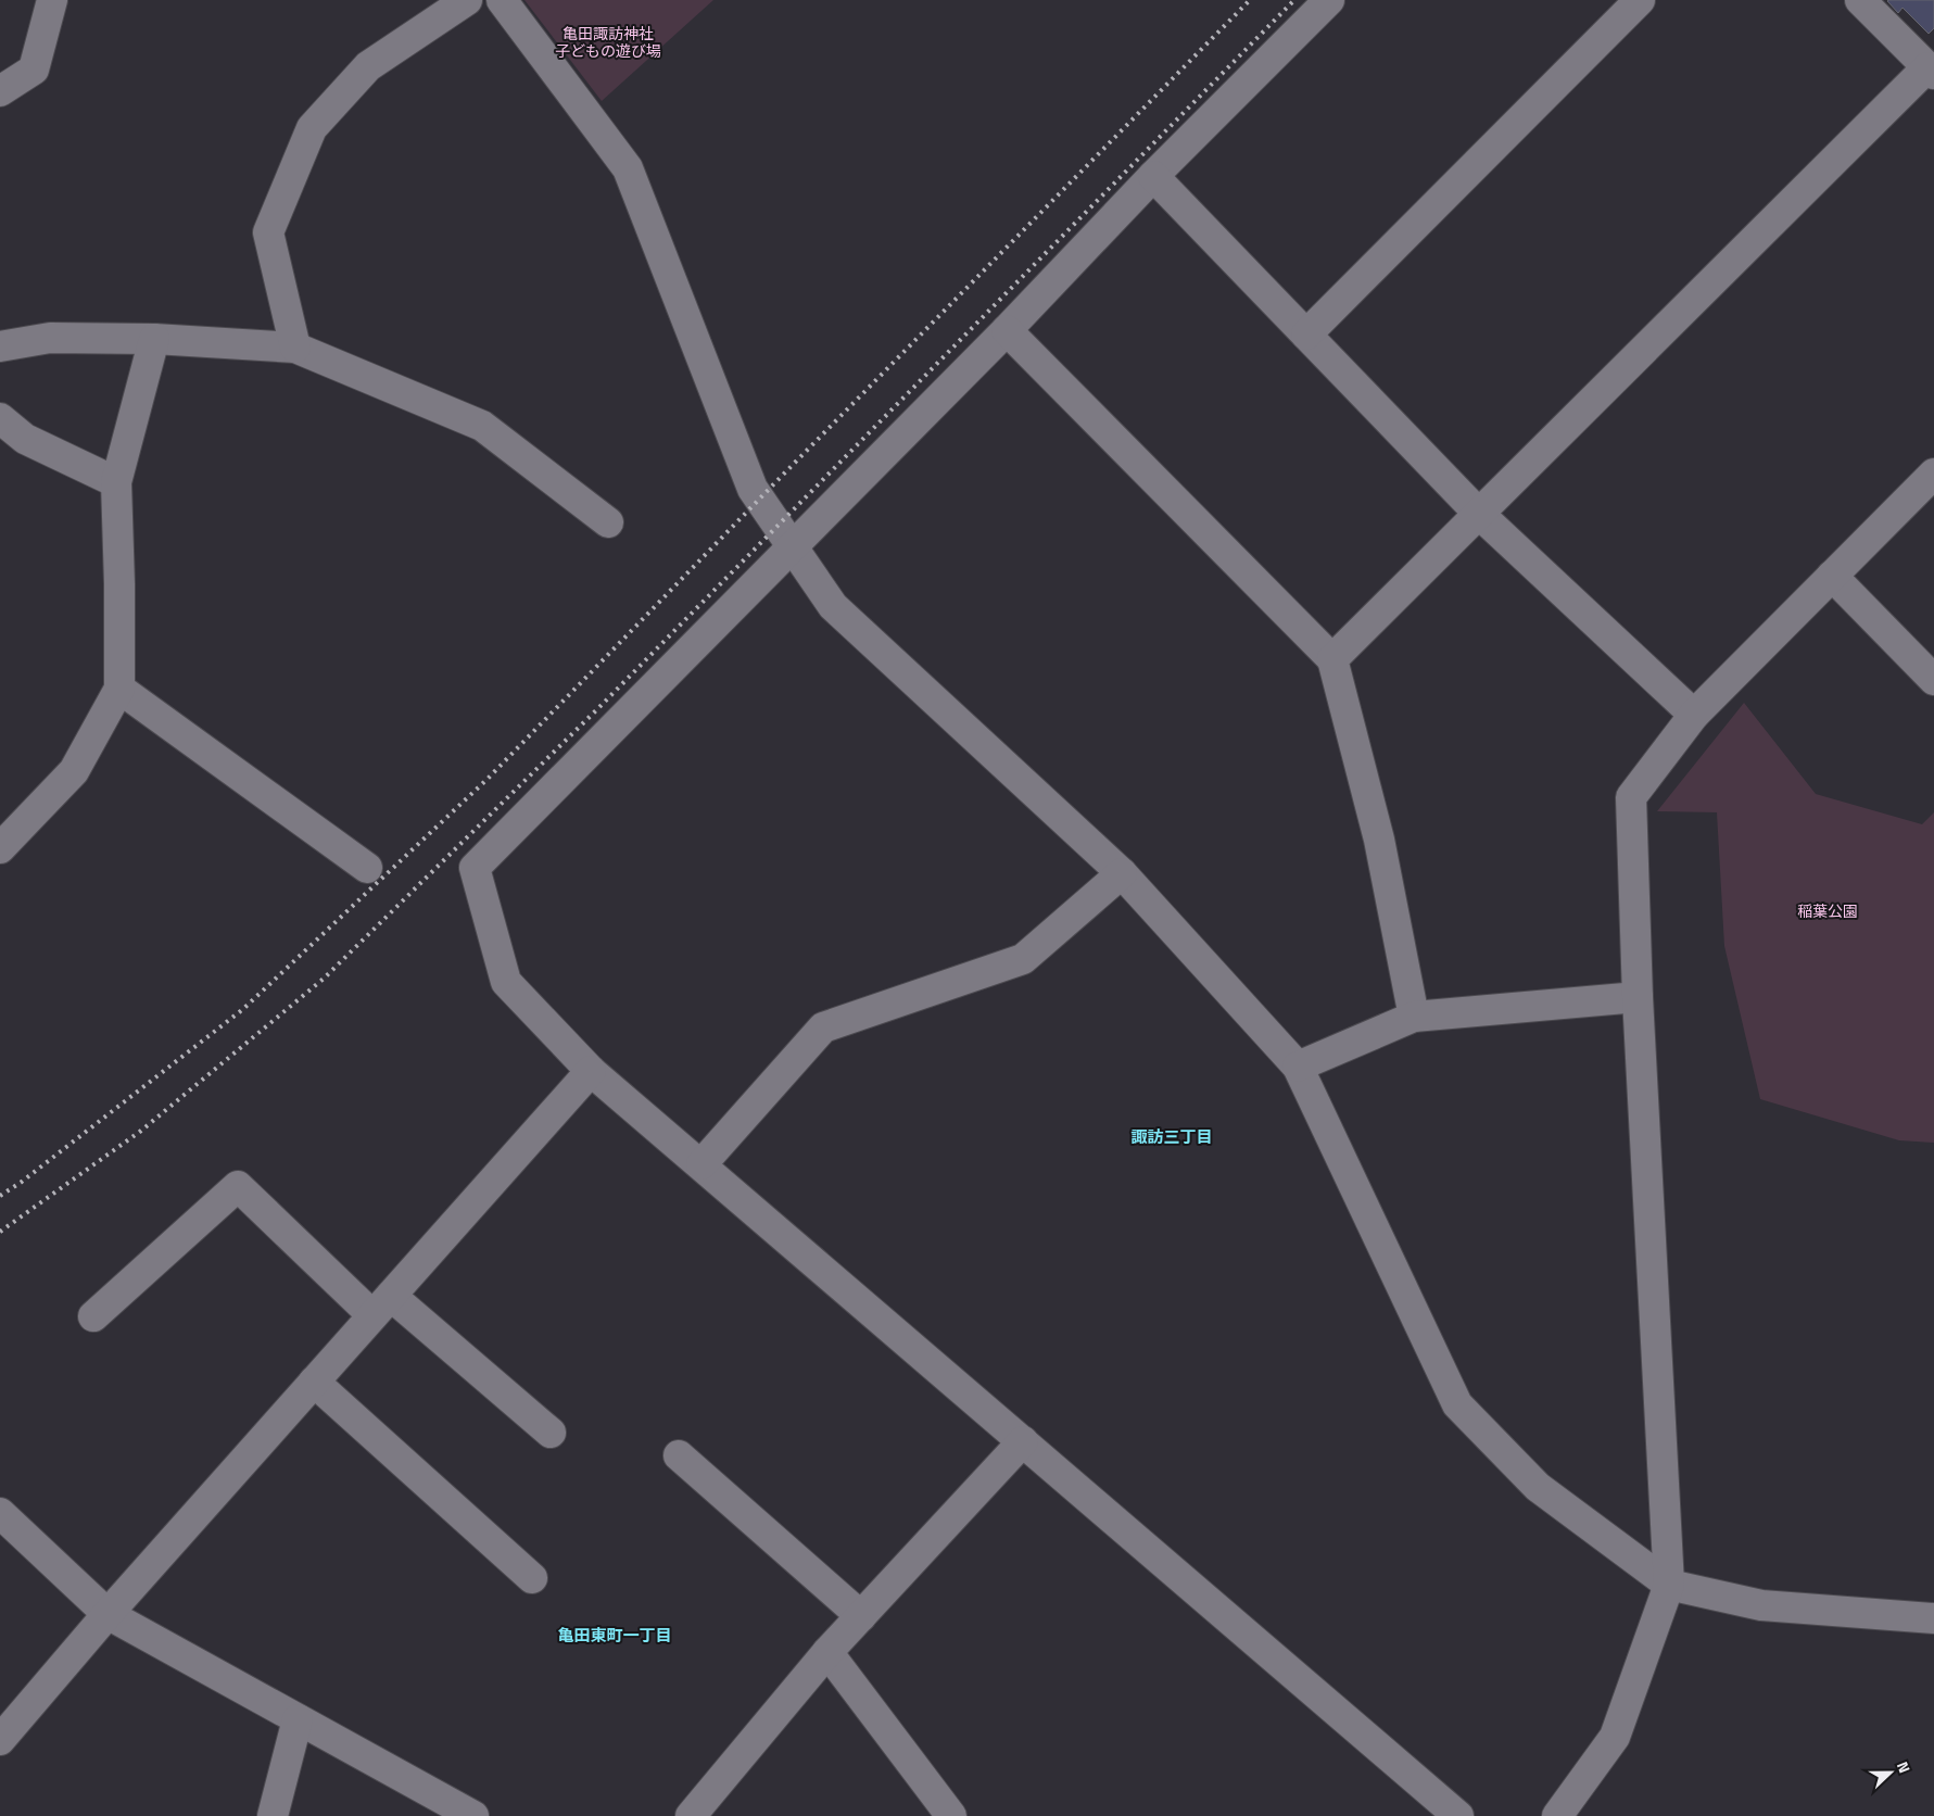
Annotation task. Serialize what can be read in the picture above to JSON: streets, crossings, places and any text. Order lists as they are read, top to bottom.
{
  "districts": ["諏訪三丁目", "亀田東町一丁目"],
  "parks": ["亀田諏訪神社 子どもの遊び場", "稲葉公園"],
  "north": "right"
}
